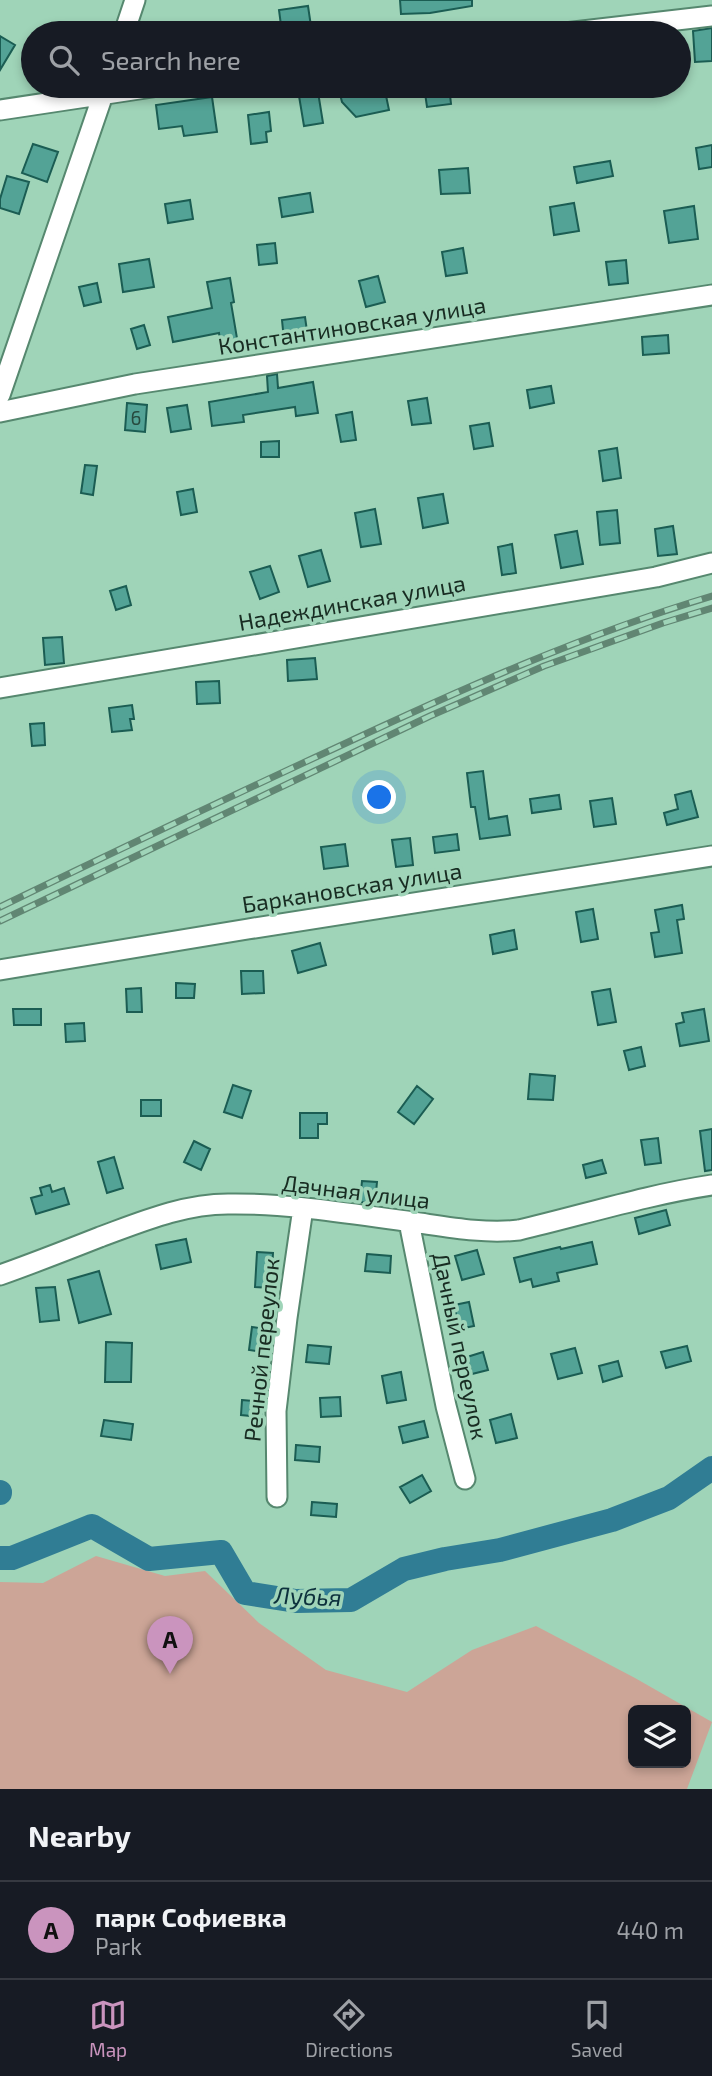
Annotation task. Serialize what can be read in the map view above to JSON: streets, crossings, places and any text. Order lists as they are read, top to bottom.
{
  "streets": {
    "street": [
      "Константиновская улица",
      "Надеждинская улица",
      "Баркановская улица",
      "Дачная улица",
      "Дачный переулок",
      "Речной переулок"
    ]
  },
  "crossings": [
    ["Дачная улица", "Дачный переулок"],
    ["Дачная улица", "Речной переулок"]
  ],
  "water": ["Лубья"],
  "house_numbers": ["6"],
  "page": {
    "search": "Search here",
    "pins": "A",
    "heading": "Nearby",
    "list": [
      {
        "mark": "A",
        "name": "парк Софиевка",
        "note": "Park",
        "value": "440 m"
      }
    ],
    "nav": ["Map", "Directions", "Saved"]
  }
}
